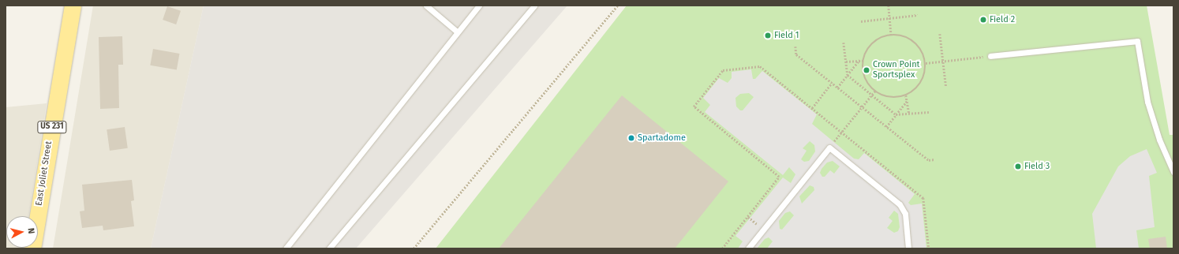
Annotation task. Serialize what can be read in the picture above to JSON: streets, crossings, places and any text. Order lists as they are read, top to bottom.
{
  "streets": {
    "main road": ["US 231", "East Joliet Street"]
  },
  "places": [
    "Field 2",
    "Field 1",
    "Crown Point Sportsplex",
    "Spartadome",
    "Field 3"
  ],
  "north": "right"
}
